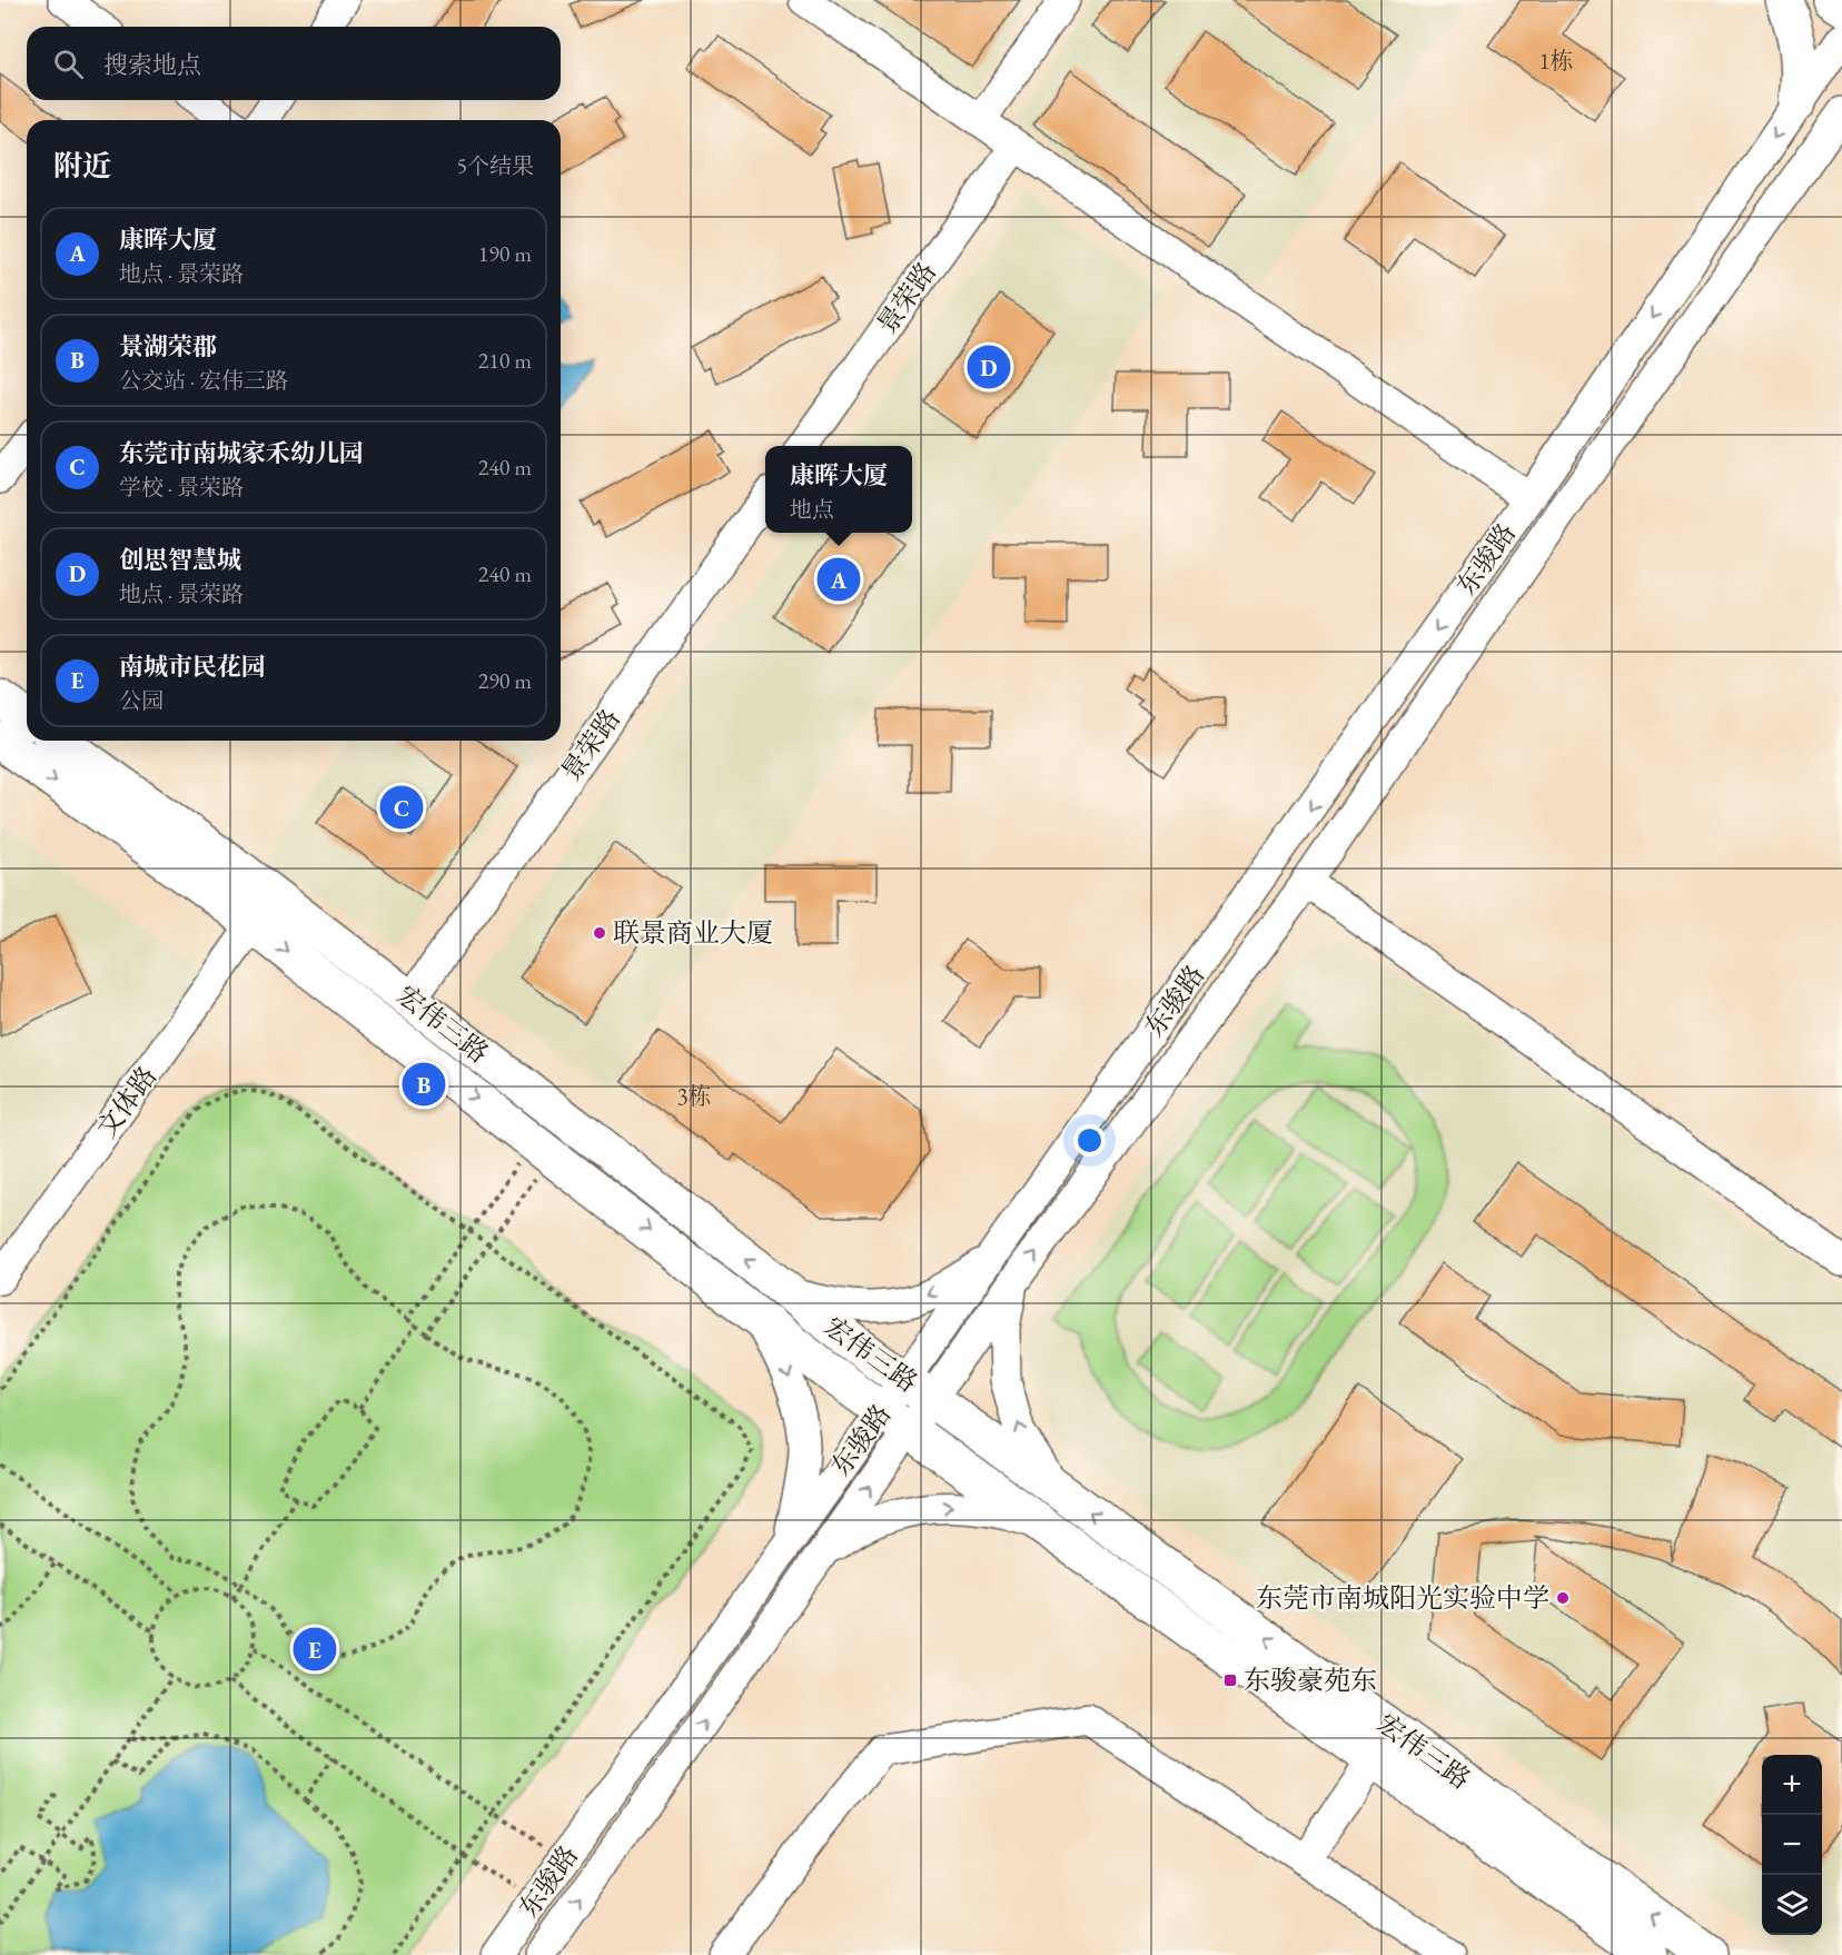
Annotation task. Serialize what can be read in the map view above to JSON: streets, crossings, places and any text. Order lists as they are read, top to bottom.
{
  "streets": {
    "main road": ["宏伟三路"],
    "street": ["景荣路", "东骏路", "文体路"]
  },
  "crossings": [
    ["景荣路", "宏伟三路"],
    ["东骏路", "宏伟三路"],
    ["宏伟三路", "文体路"]
  ],
  "places": {
    "other": ["联景商业大厦", "东莞市南城阳光实验中学"],
    "transit": ["东骏豪苑东"]
  },
  "house_numbers": ["1栋", "3栋"],
  "page": {
    "search": "搜索地点",
    "heading": ["附近", "5个结果"],
    "list": [
      {
        "mark": "A",
        "name": "康晖大厦",
        "note": "地点 · 景荣路",
        "value": "190 m"
      },
      {
        "mark": "B",
        "name": "景湖荣郡",
        "note": "公交站 · 宏伟三路",
        "value": "210 m"
      },
      {
        "mark": "C",
        "name": "东莞市南城家禾幼儿园",
        "note": "学校 · 景荣路",
        "value": "240 m"
      },
      {
        "mark": "D",
        "name": "创思智慧城",
        "note": "地点 · 景荣路",
        "value": "240 m"
      },
      {
        "mark": "E",
        "name": "南城市民花园",
        "note": "公园",
        "value": "290 m"
      }
    ],
    "pins": [
      "D",
      "A",
      "C",
      "B",
      "E"
    ],
    "popup": ["康晖大厦", "地点"],
    "map_buttons": ["+", "−"]
  }
}
